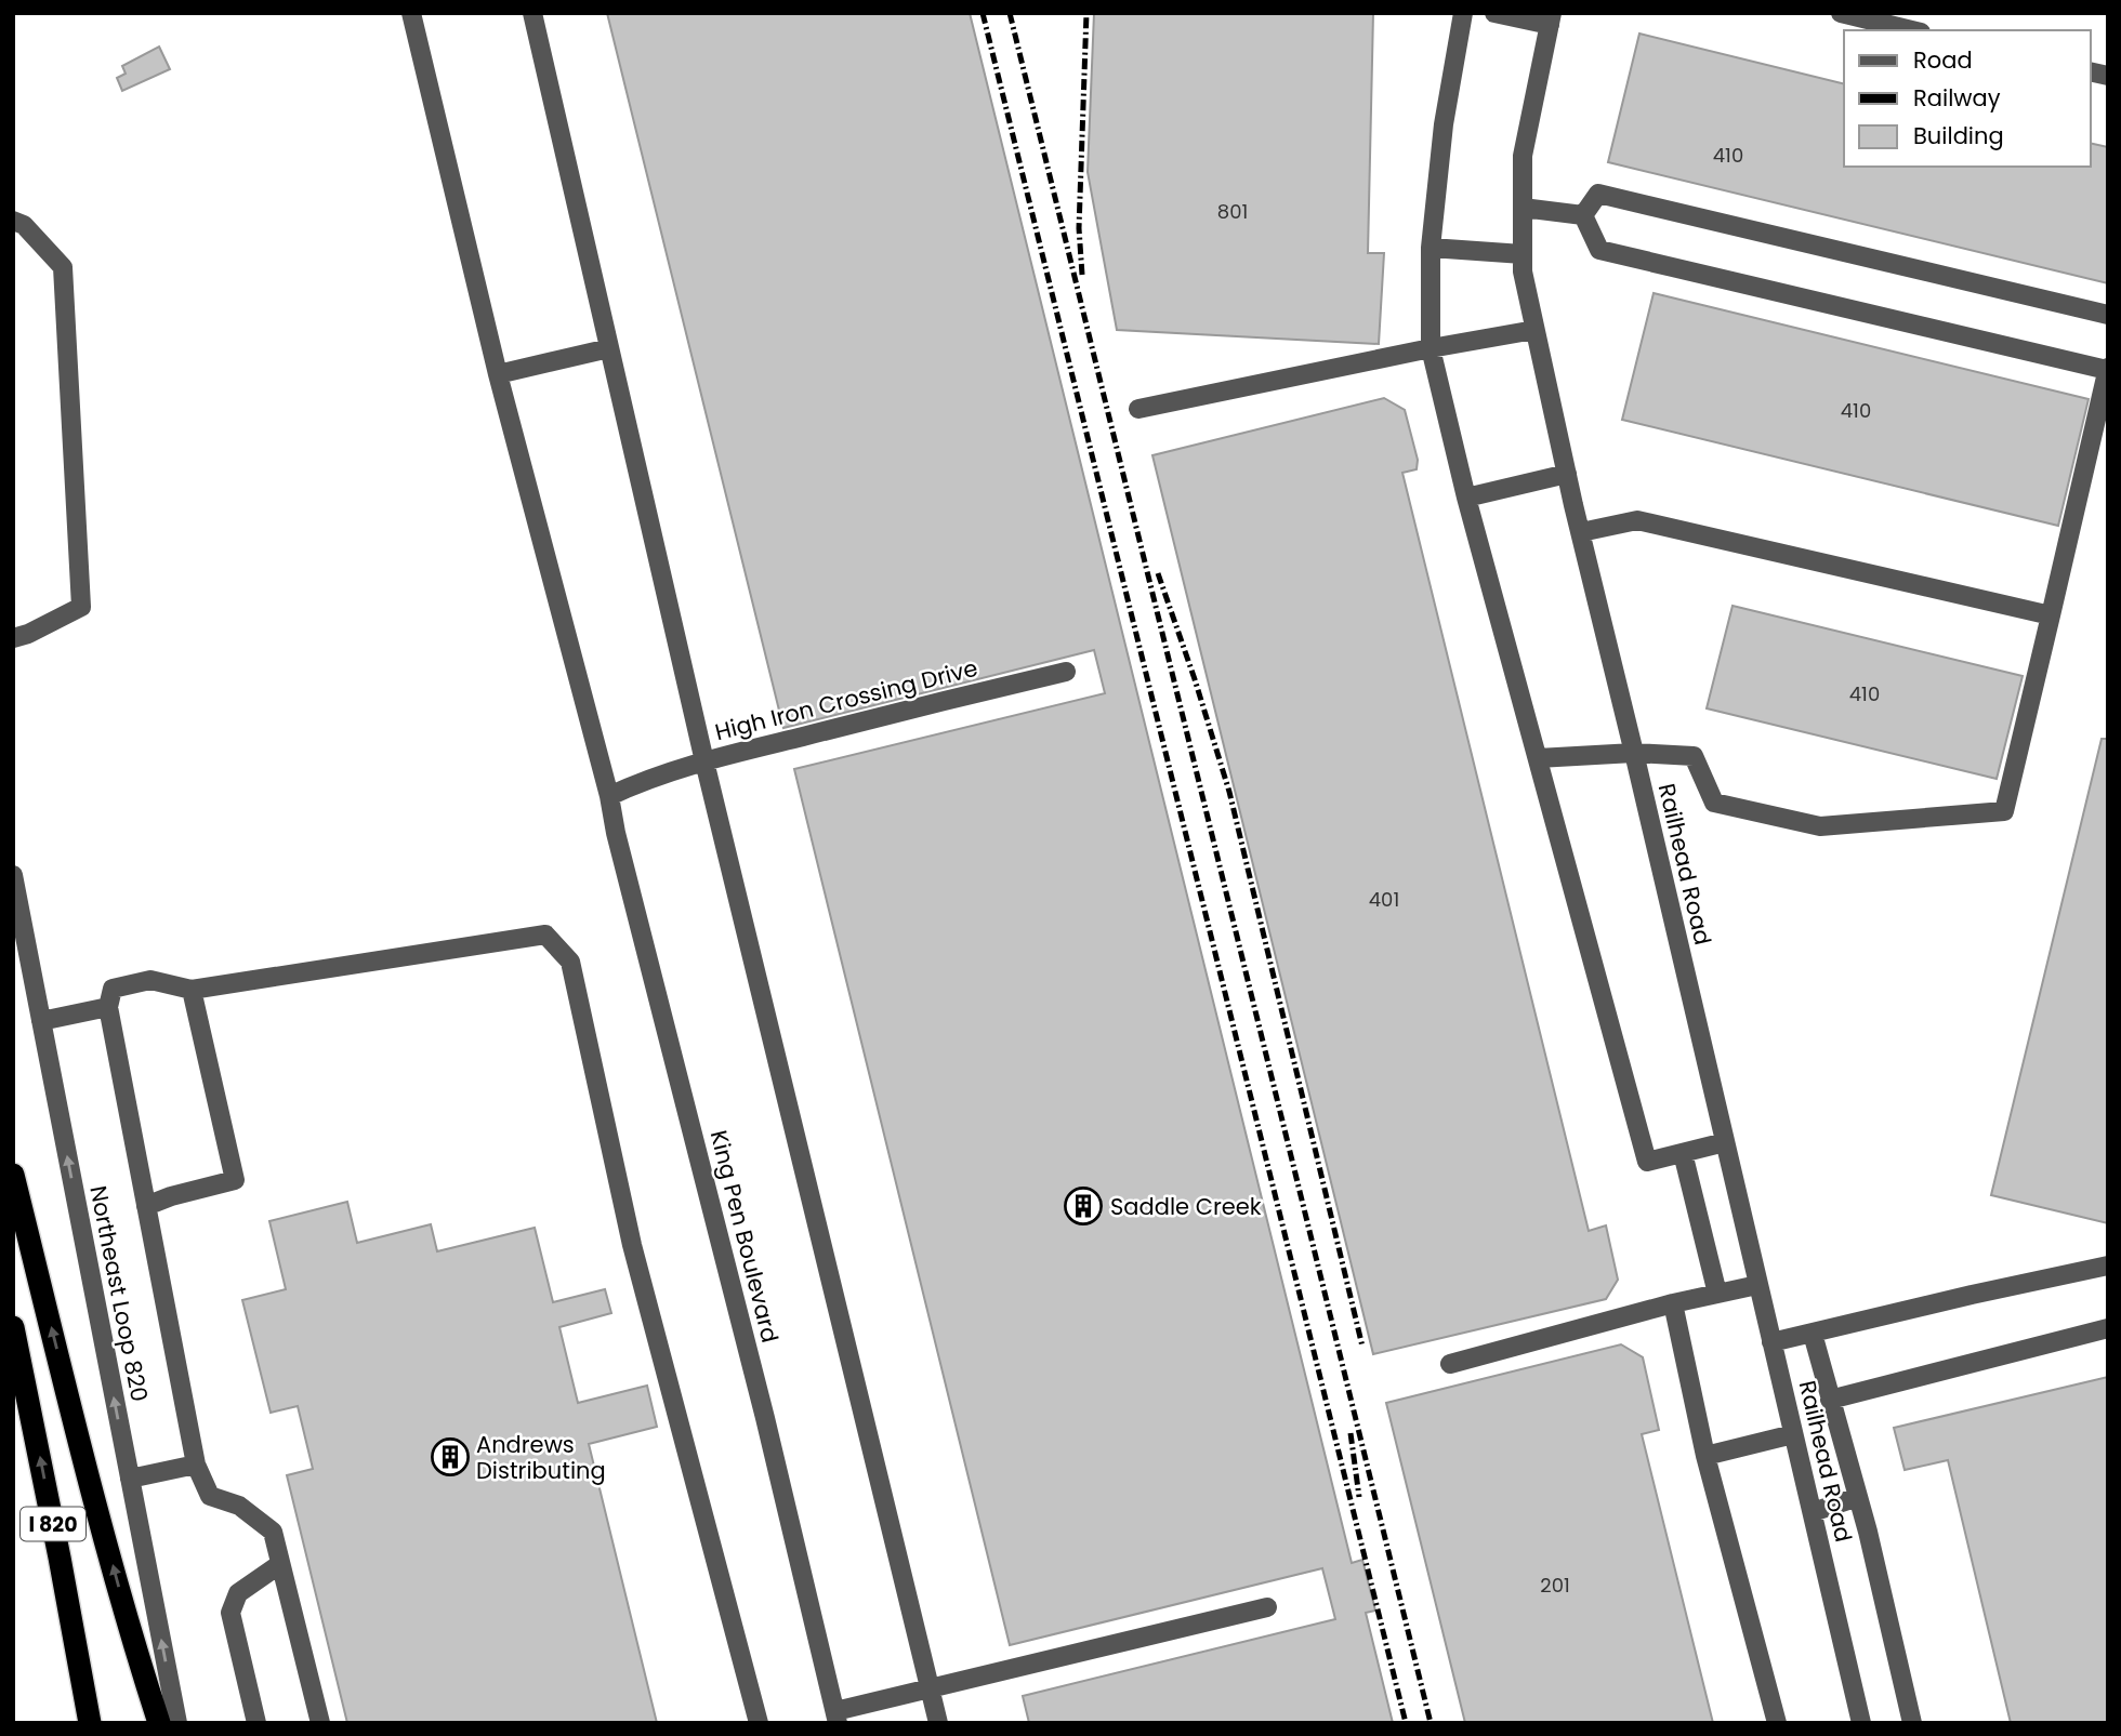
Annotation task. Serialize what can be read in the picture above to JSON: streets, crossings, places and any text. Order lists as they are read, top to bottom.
{
  "streets": {
    "highway": ["I 820"],
    "street": [
      "High Iron Crossing Drive",
      "Railhead Road",
      "King Pen Boulevard",
      "Northeast Loop 820"
    ]
  },
  "crossings": [
    ["High Iron Crossing Drive", "King Pen Boulevard"]
  ],
  "places": {
    "building": ["Saddle Creek", "Andrews Distributing"]
  },
  "house_numbers": [
    "410",
    "801",
    "410",
    "410",
    "401",
    "201"
  ],
  "legend": ["Road", "Railway", "Building"]
}
